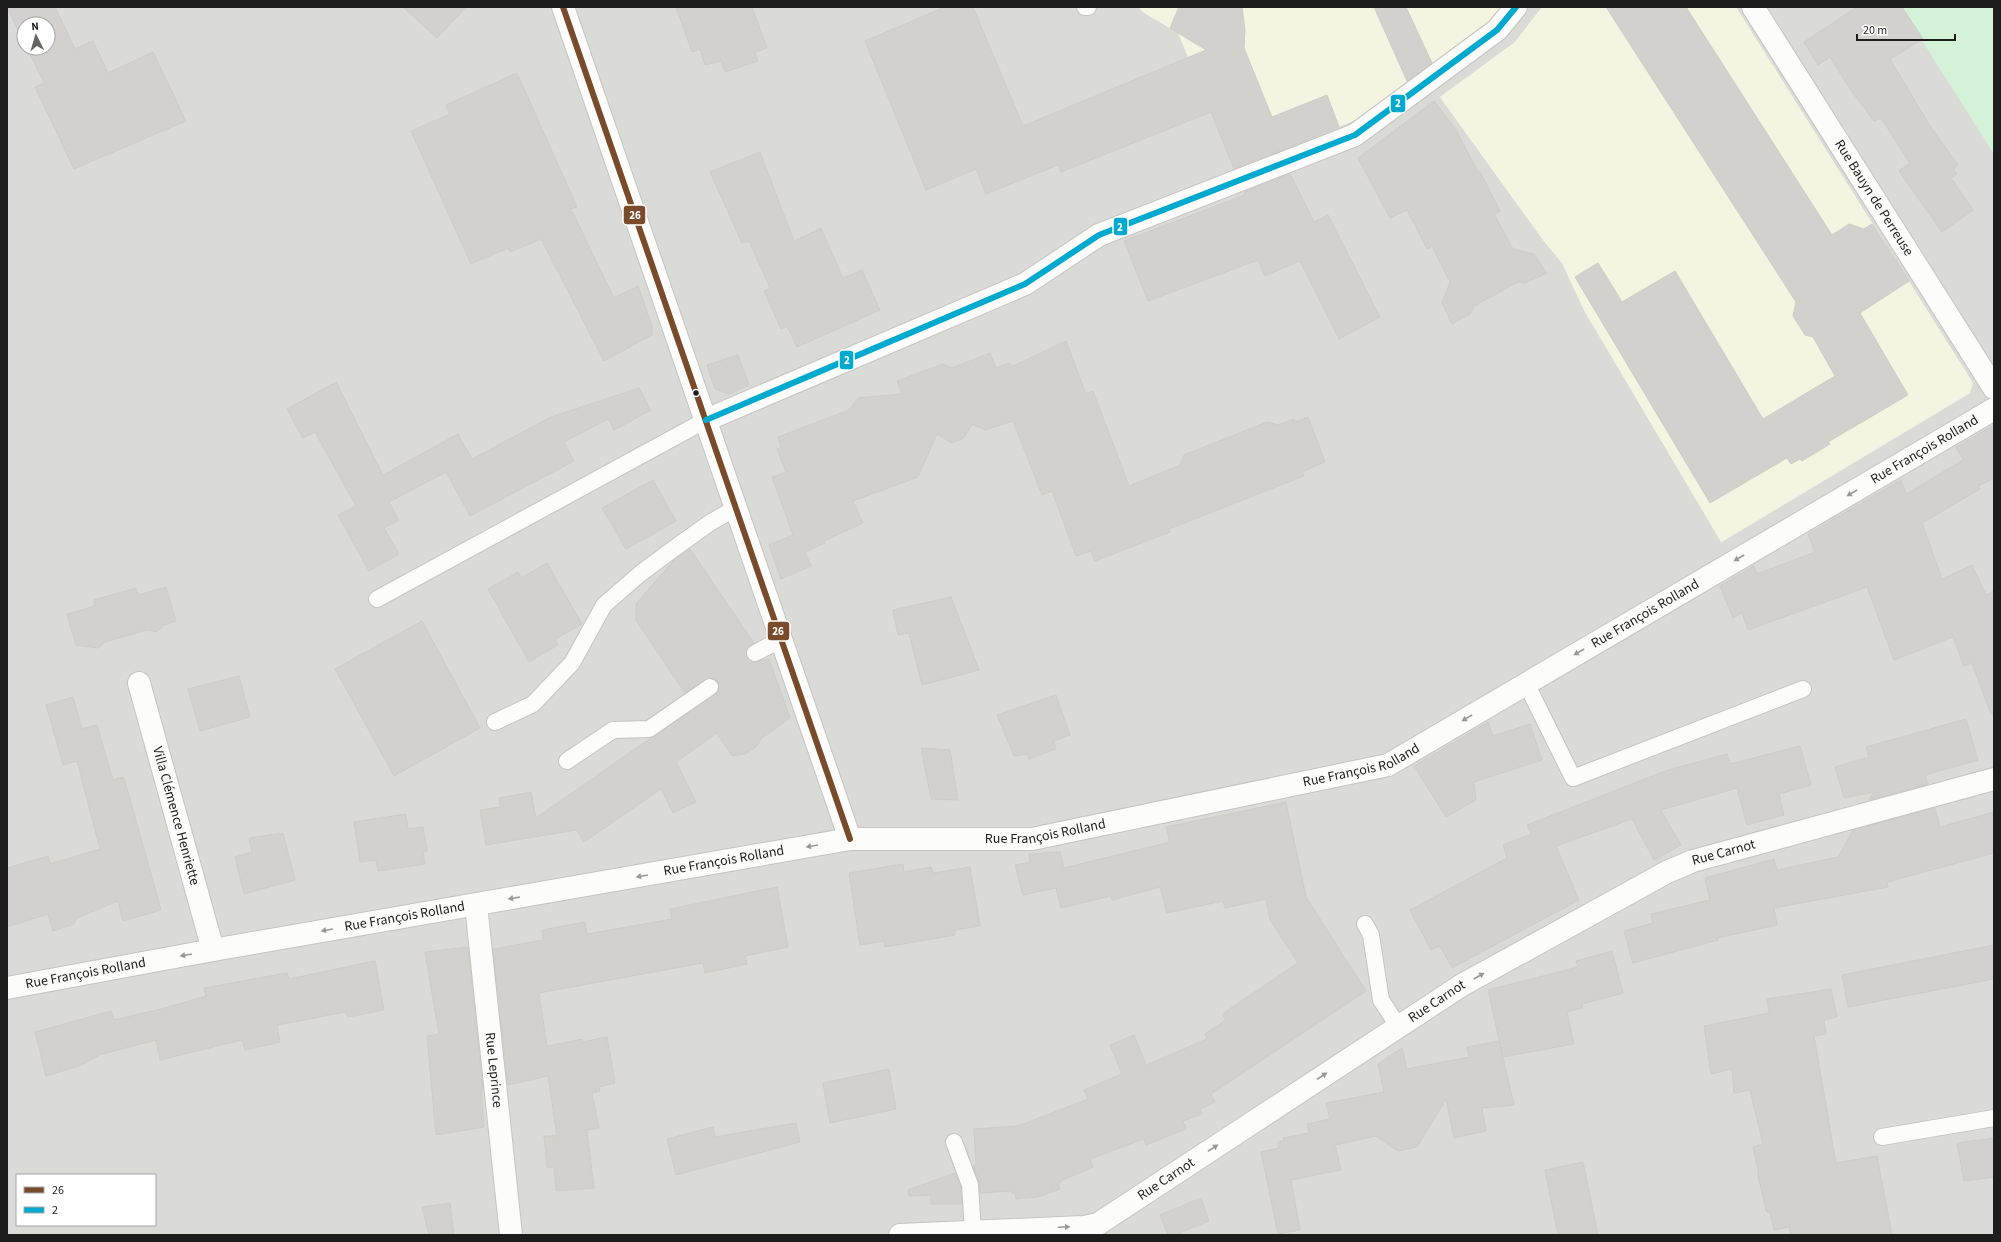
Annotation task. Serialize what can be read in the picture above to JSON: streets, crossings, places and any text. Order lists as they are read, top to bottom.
{
  "streets": {
    "street": [
      "Rue Bauyn de Perreuse",
      "Rue François Rolland",
      "Villa Clémence Henriette",
      "Rue Carnot",
      "Rue Leprince"
    ]
  },
  "crossings": [
    ["Rue François Rolland", "Villa Clémence Henriette"],
    ["Rue François Rolland", "Rue Leprince"]
  ],
  "one_way": ["Rue François Rolland", "Rue Carnot"],
  "lines": ["transit line 26", "transit line 2"],
  "legend": ["26", "2"],
  "scale_bar": "20 m",
  "north": "top"
}
